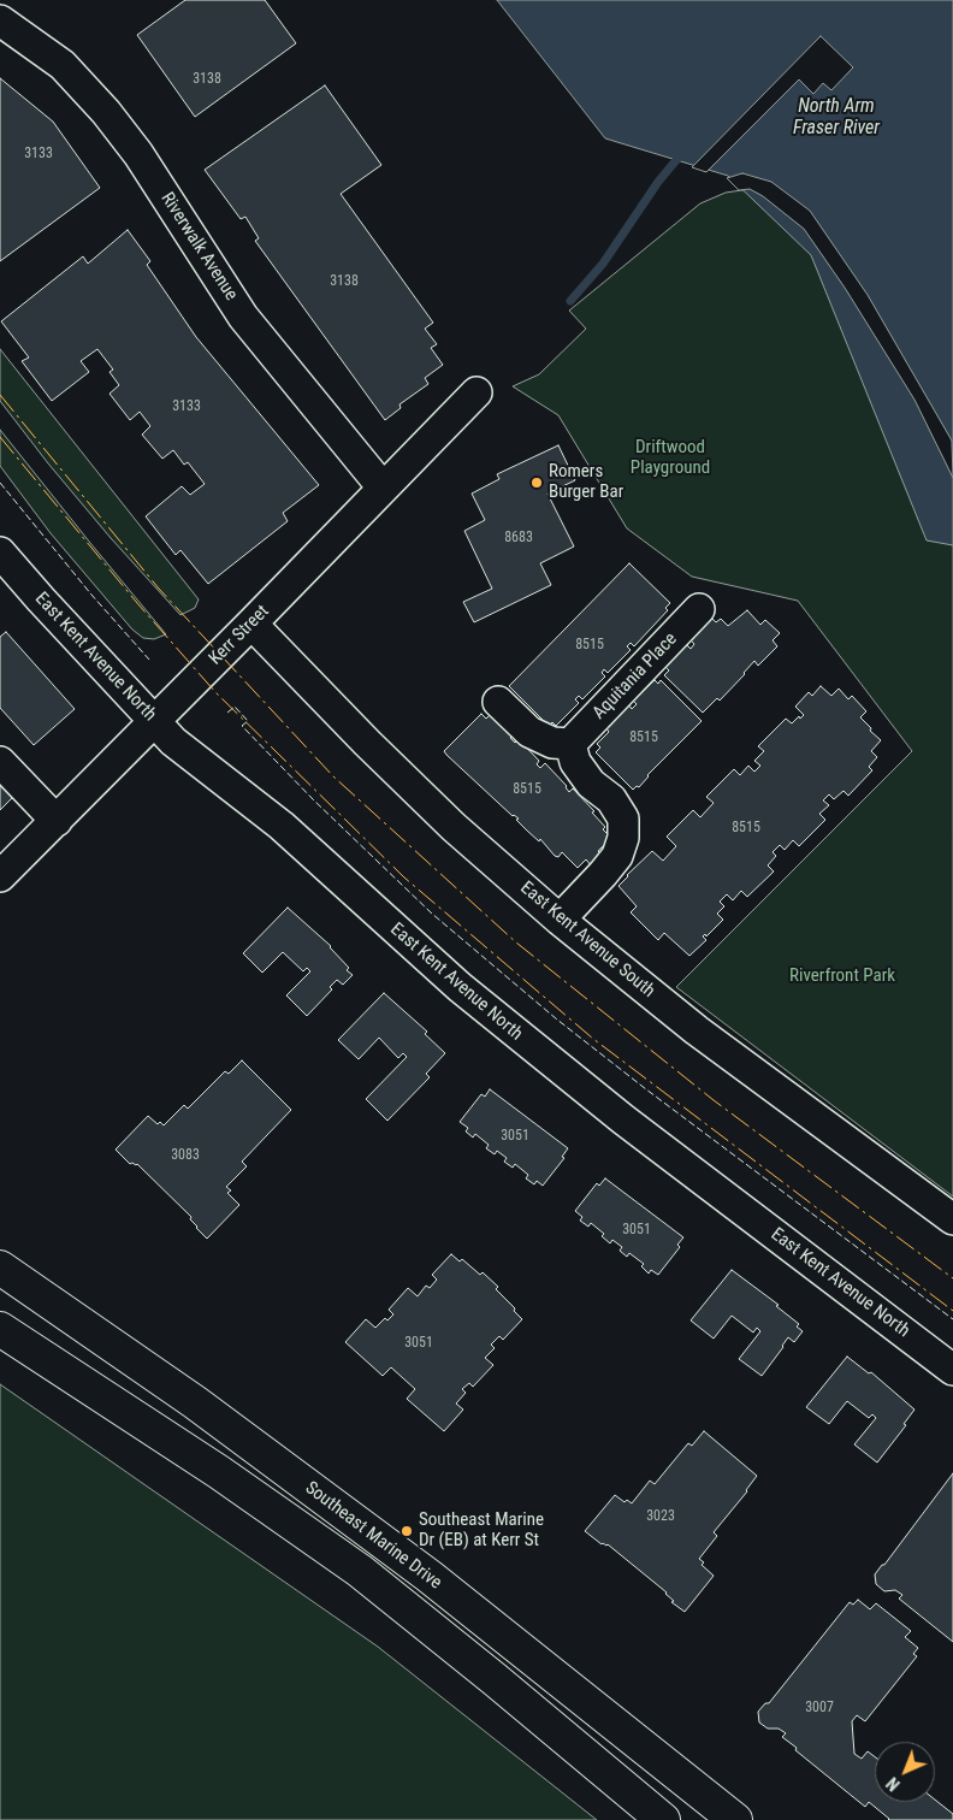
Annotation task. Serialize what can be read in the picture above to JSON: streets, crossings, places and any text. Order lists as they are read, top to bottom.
{
  "streets": {
    "main road": ["Southeast Marine Drive"],
    "street": [
      "Riverwalk Avenue",
      "Kerr Street",
      "East Kent Avenue North",
      "Aquitania Place",
      "East Kent Avenue South"
    ]
  },
  "crossings": [
    ["Riverwalk Avenue", "Kerr Street"],
    ["Kerr Street", "East Kent Avenue North"],
    ["Kerr Street", "East Kent Avenue South"]
  ],
  "water": ["North Arm Fraser River"],
  "parks": ["Driftwood Playground", "Riverfront Park"],
  "places": ["Romers Burger Bar", "Southeast Marine Dr (EB) at Kerr St"],
  "house_numbers": [
    "3138",
    "3133",
    "3138",
    "3133",
    "8683",
    "8515",
    "8515",
    "8515",
    "8515",
    "3051",
    "3083",
    "3051",
    "3051",
    "3023",
    "3007"
  ],
  "north": "bottom left"
}
